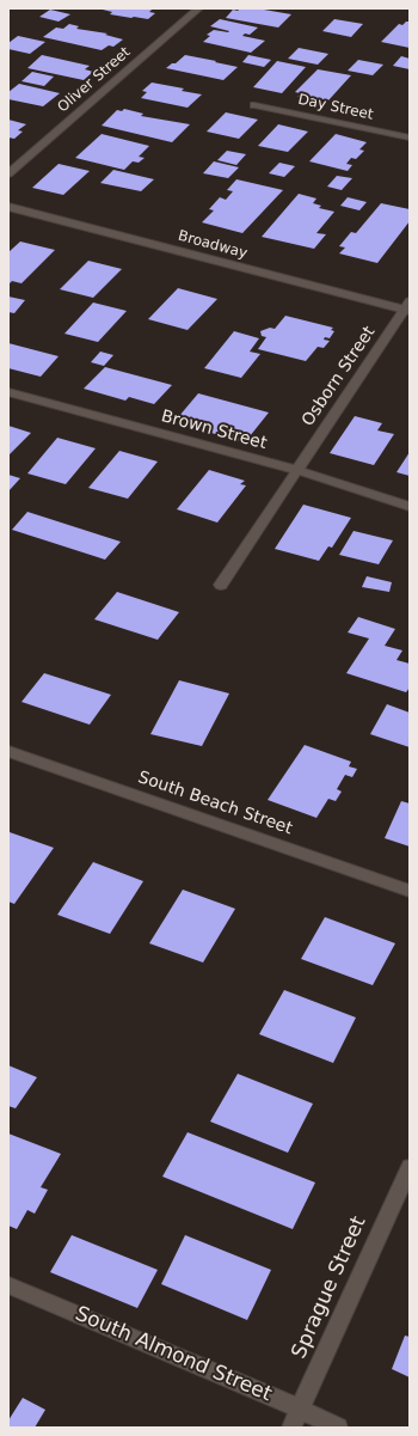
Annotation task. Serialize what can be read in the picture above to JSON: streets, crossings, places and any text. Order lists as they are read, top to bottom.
{
  "streets": {
    "street": [
      "Oliver Street",
      "Day Street",
      "Broadway",
      "Osborn Street",
      "Brown Street",
      "South Beach Street",
      "Sprague Street",
      "South Almond Street"
    ]
  },
  "crossings": [
    ["Broadway", "Osborn Street"],
    ["Osborn Street", "Brown Street"],
    ["Sprague Street", "South Almond Street"]
  ]
}
